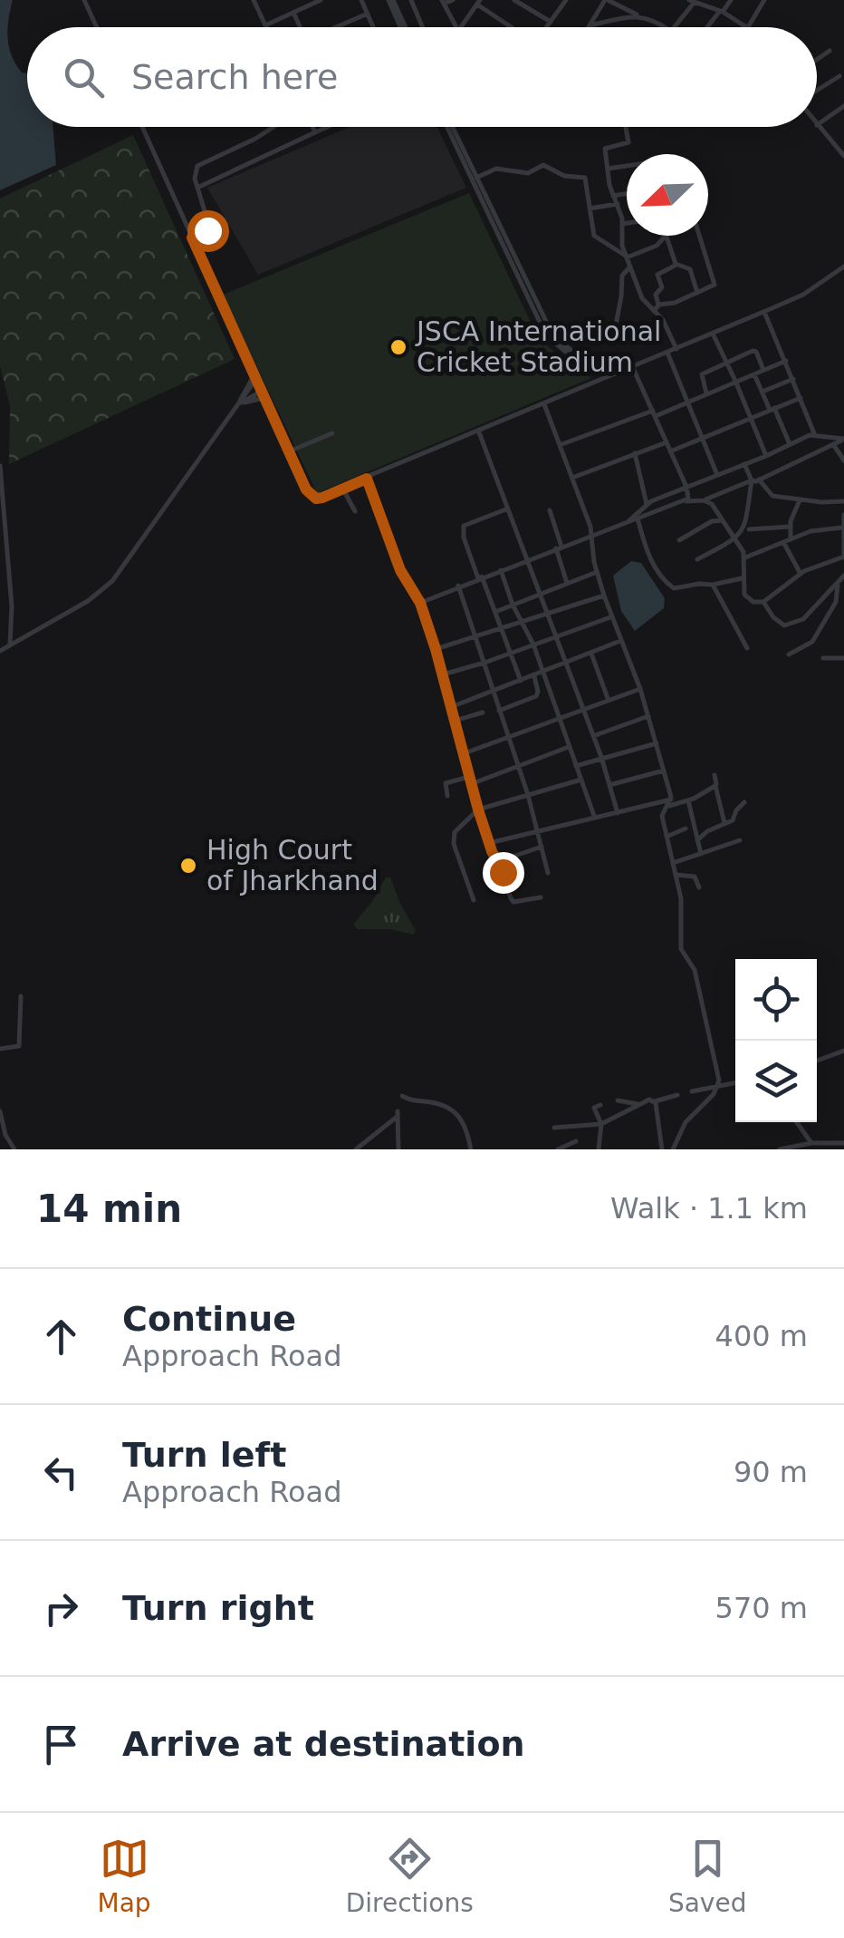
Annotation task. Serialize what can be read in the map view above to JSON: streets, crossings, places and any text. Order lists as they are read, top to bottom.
{
  "places": ["JSCA International Cricket Stadium", "High Court of Jharkhand"],
  "north": "bottom left",
  "page": {
    "search": "Search here",
    "heading": ["14 min", "Walk · 1.1 km"],
    "list": [
      ["Continue", "Approach Road", "400 m"],
      ["Turn left", "Approach Road", "90 m"],
      ["Turn right", "570 m"],
      "Arrive at destination"
    ],
    "nav": ["Map", "Directions", "Saved"]
  }
}
